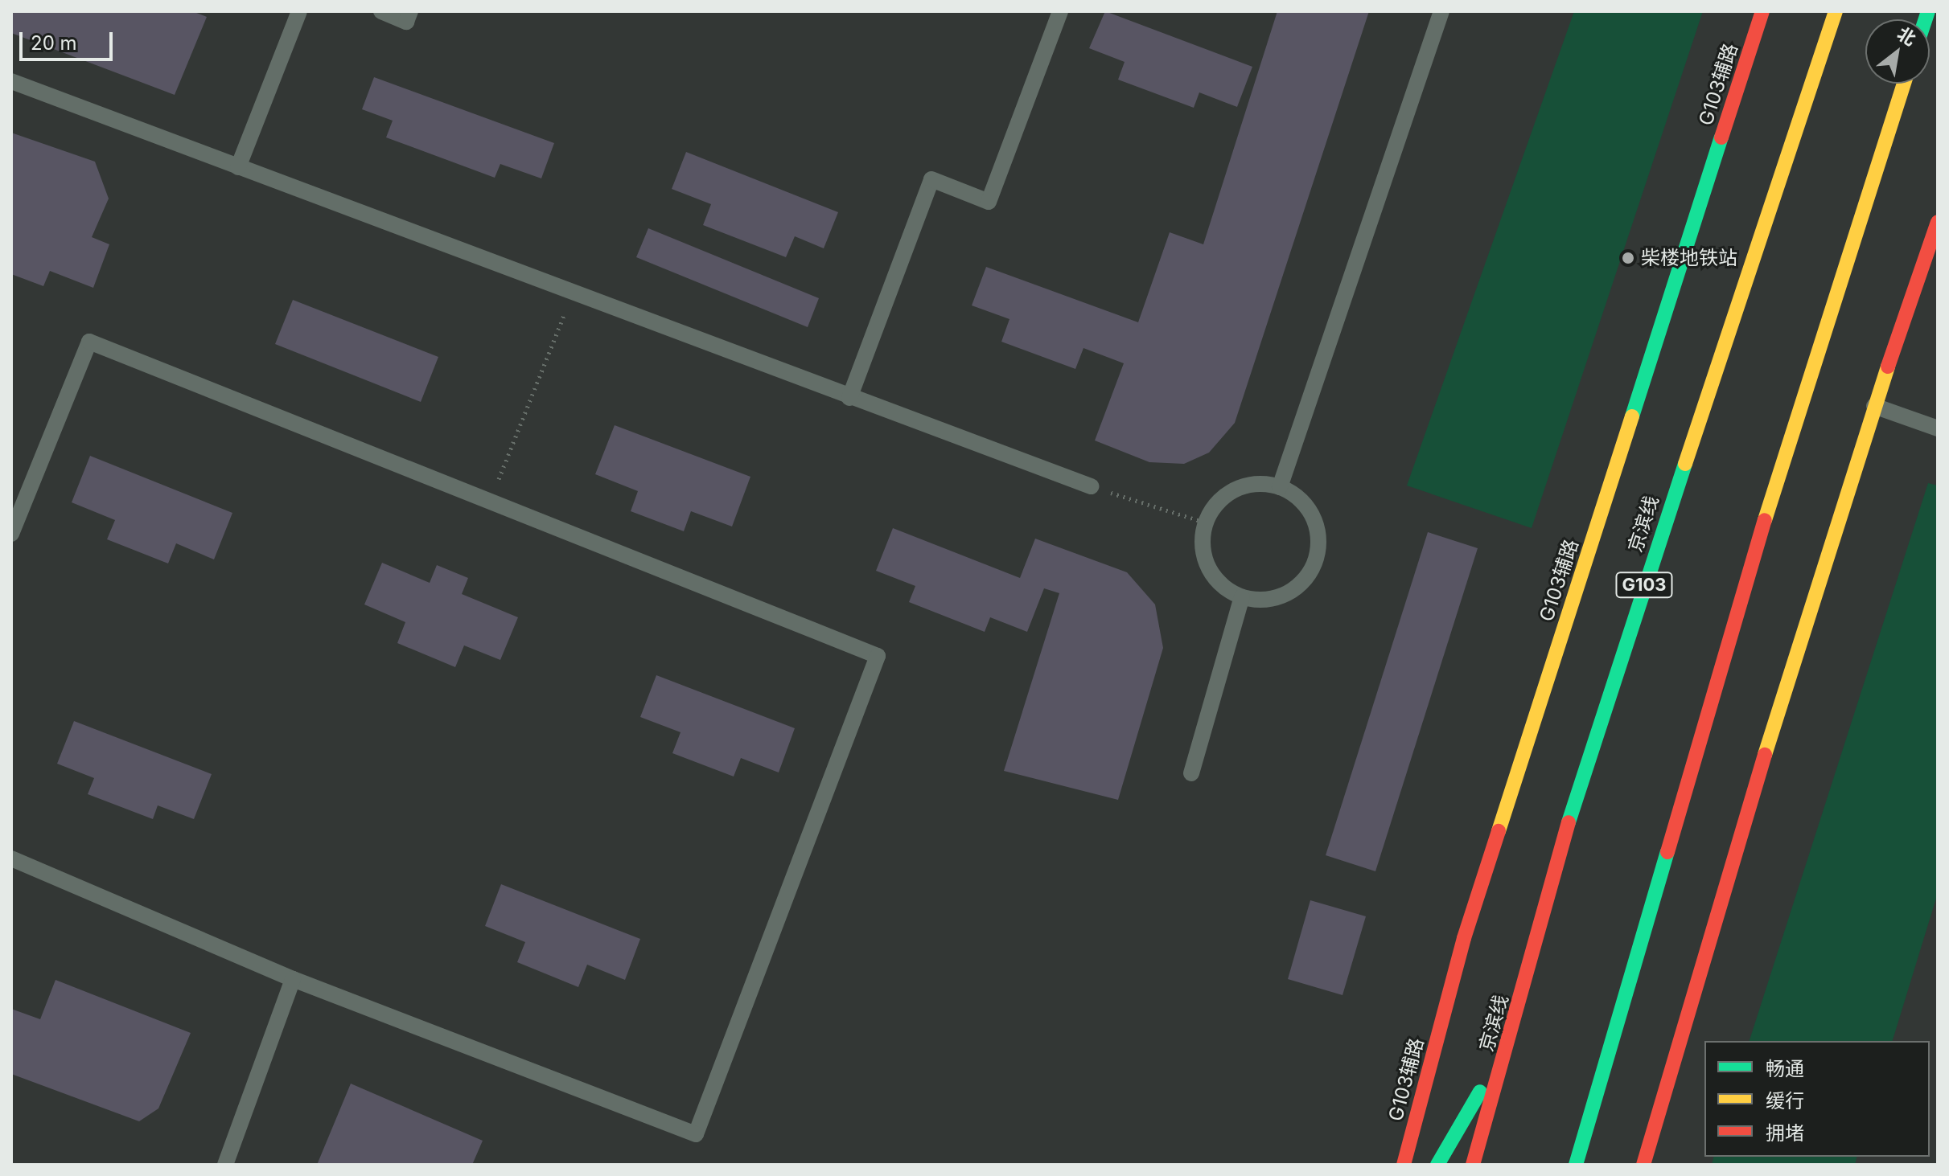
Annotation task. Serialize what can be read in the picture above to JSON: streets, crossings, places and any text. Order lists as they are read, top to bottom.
{
  "streets": {
    "main road": ["G103辅路", "京滨线", "G103"]
  },
  "places": ["柴楼地铁站"],
  "legend": ["畅通", "缓行", "拥堵"],
  "scale_bar": "20 m",
  "north": "top right"
}
